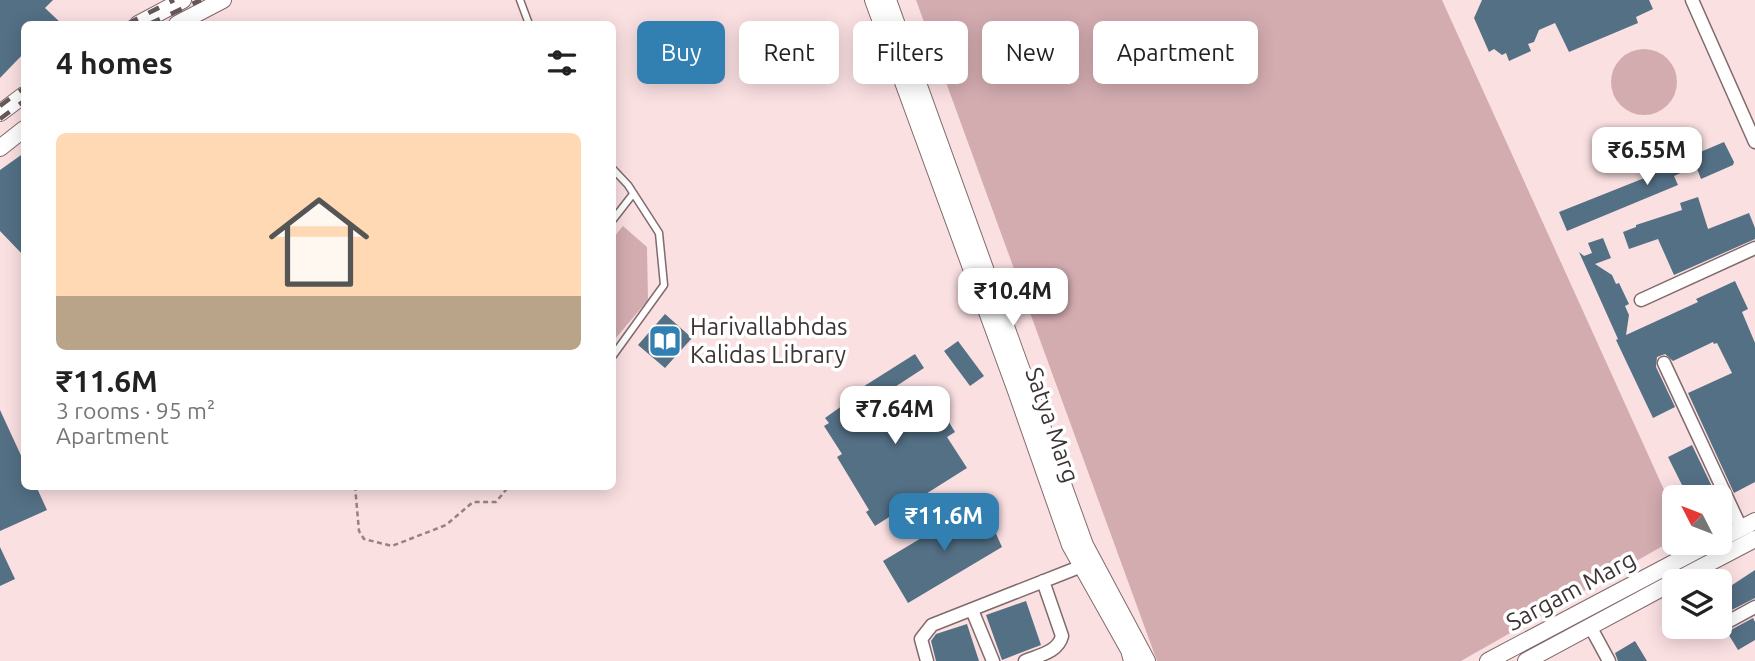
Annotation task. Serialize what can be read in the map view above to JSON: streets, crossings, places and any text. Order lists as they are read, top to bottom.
{
  "streets": {
    "main road": ["Satya Marg", "Sargam Marg"]
  },
  "places": {
    "library": ["Harivallabhdas Kalidas Library"]
  },
  "north": "top left",
  "page": {
    "chip": [
      "Buy",
      "Rent",
      "Filters",
      "New",
      "Apartment"
    ],
    "heading": "4 homes",
    "list": [
      {
        "name": "₹11.6M",
        "note": "3 rooms · 95 m² · Apartment"
      }
    ],
    "price": [
      "₹6.55M",
      "₹10.4M",
      "₹7.64M",
      "₹11.6M"
    ]
  }
}
